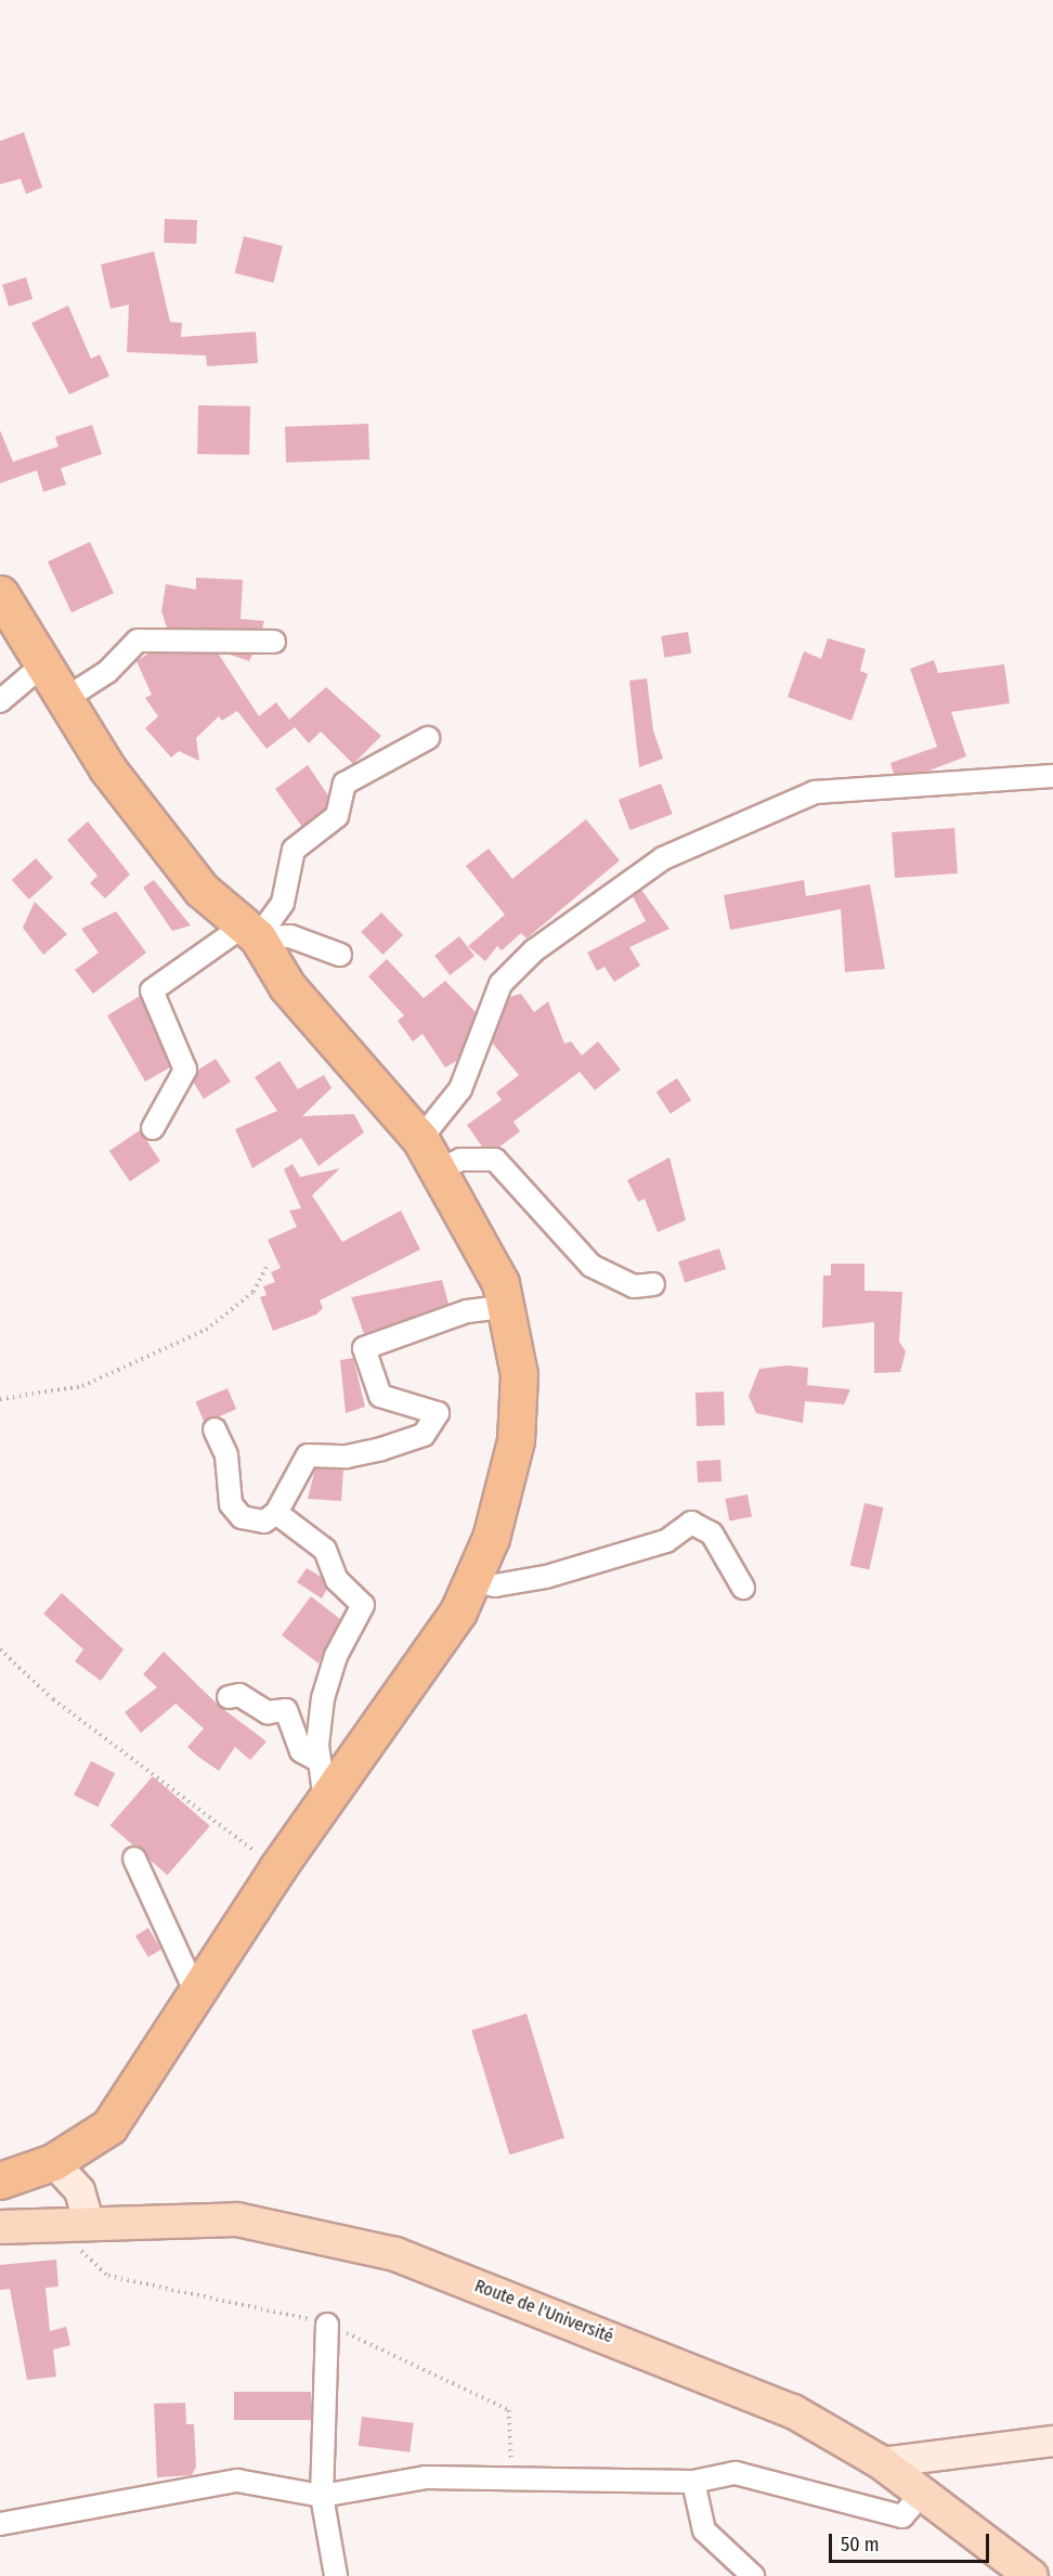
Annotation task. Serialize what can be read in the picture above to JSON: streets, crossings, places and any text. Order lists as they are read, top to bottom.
{
  "streets": {
    "main road": ["Route de l'Université"]
  },
  "scale_bar": "50 m"
}
